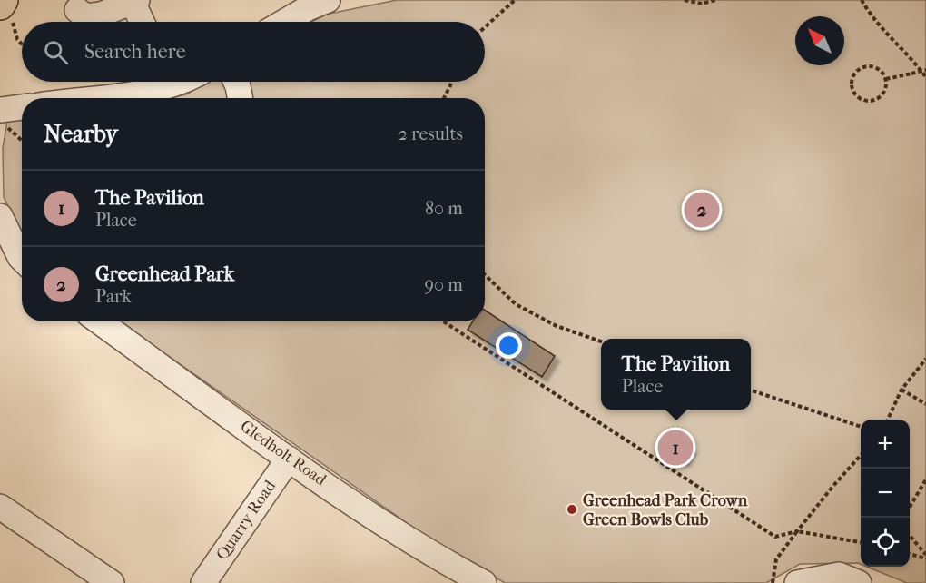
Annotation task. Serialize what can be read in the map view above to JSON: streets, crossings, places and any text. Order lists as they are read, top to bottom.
{
  "streets": {
    "street": ["Gledholt Road", "Quarry Road"]
  },
  "crossings": [
    ["Gledholt Road", "Quarry Road"]
  ],
  "places": ["Greenhead Park Crown Green Bowls Club"],
  "north": "top left",
  "page": {
    "search": "Search here",
    "heading": ["Nearby", "2 results"],
    "list": [
      {
        "mark": "1",
        "name": "The Pavilion",
        "note": "Place",
        "value": "80 m"
      },
      {
        "mark": "2",
        "name": "Greenhead Park",
        "note": "Park",
        "value": "90 m"
      }
    ],
    "pins": ["2", "1"],
    "popup": ["The Pavilion", "Place"],
    "map_buttons": ["+", "−"]
  }
}
